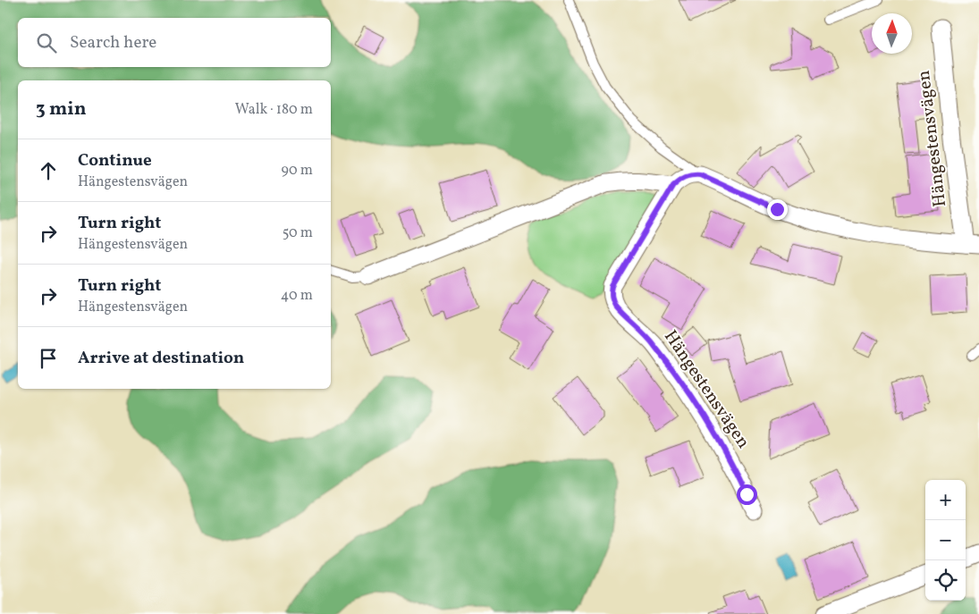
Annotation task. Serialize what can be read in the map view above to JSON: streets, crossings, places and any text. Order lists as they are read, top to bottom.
{
  "streets": {
    "street": ["Hängestensvägen"]
  },
  "north": "top",
  "page": {
    "search": "Search here",
    "heading": ["3 min", "Walk · 180 m"],
    "list": [
      ["Continue", "Hängestensvägen", "90 m"],
      ["Turn right", "Hängestensvägen", "50 m"],
      ["Turn right", "Hängestensvägen", "40 m"],
      "Arrive at destination"
    ],
    "map_buttons": ["+", "−"]
  }
}
